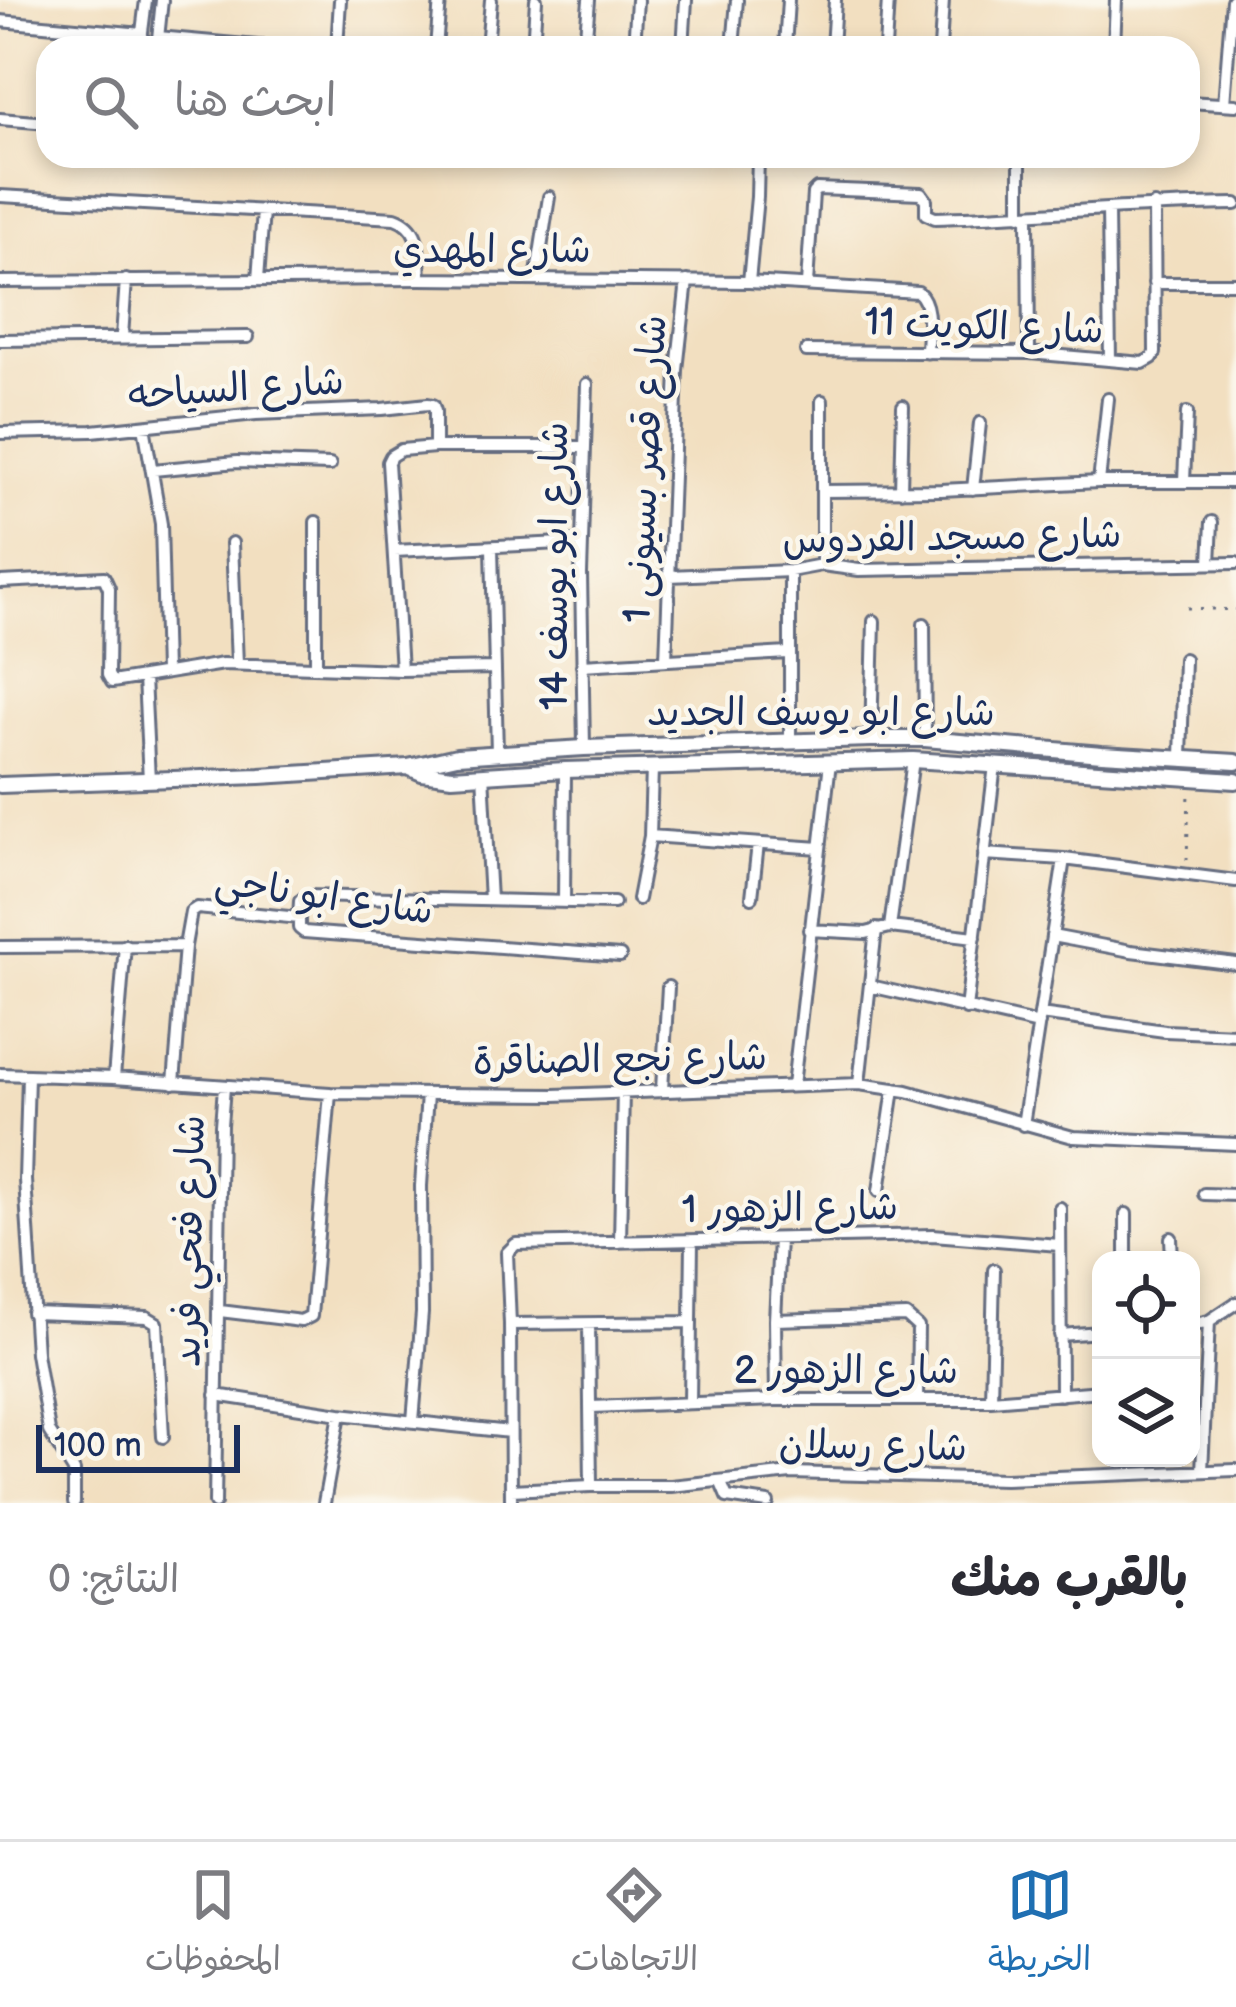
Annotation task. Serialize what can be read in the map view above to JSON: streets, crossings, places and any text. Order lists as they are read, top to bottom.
{
  "streets": {
    "street": [
      "شارع المهدي",
      "شارع الكويت 11",
      "شارع السياحه",
      "شارع قصر بسيونى 1",
      "شارع مسجد الفردوس",
      "شارع ابو يوسف 14",
      "شارع ابو يوسف الجديد",
      "شارع ابو ناجي",
      "شارع نجع الصناقرة",
      "شارع الزهور 1",
      "شارع فتحي فريد",
      "شارع الزهور 2",
      "شارع رسلان"
    ]
  },
  "crossings": [
    ["شارع المهدي", "شارع الكويت 11"],
    ["شارع المهدي", "شارع قصر بسيونى 1"],
    ["شارع قصر بسيونى 1", "شارع مسجد الفردوس"],
    ["شارع ابو يوسف 14", "شارع ابو يوسف الجديد"],
    ["شارع ابو ناجي", "شارع نجع الصناقرة"],
    ["شارع نجع الصناقرة", "شارع فتحي فريد"]
  ],
  "scale_bar": "100 m",
  "page": {
    "search": "ابحث هنا",
    "scale": "100 m",
    "heading": ["بالقرب منك", "النتائج: 0"],
    "nav": ["الخريطة", "الاتجاهات", "المحفوظات"]
  }
}
